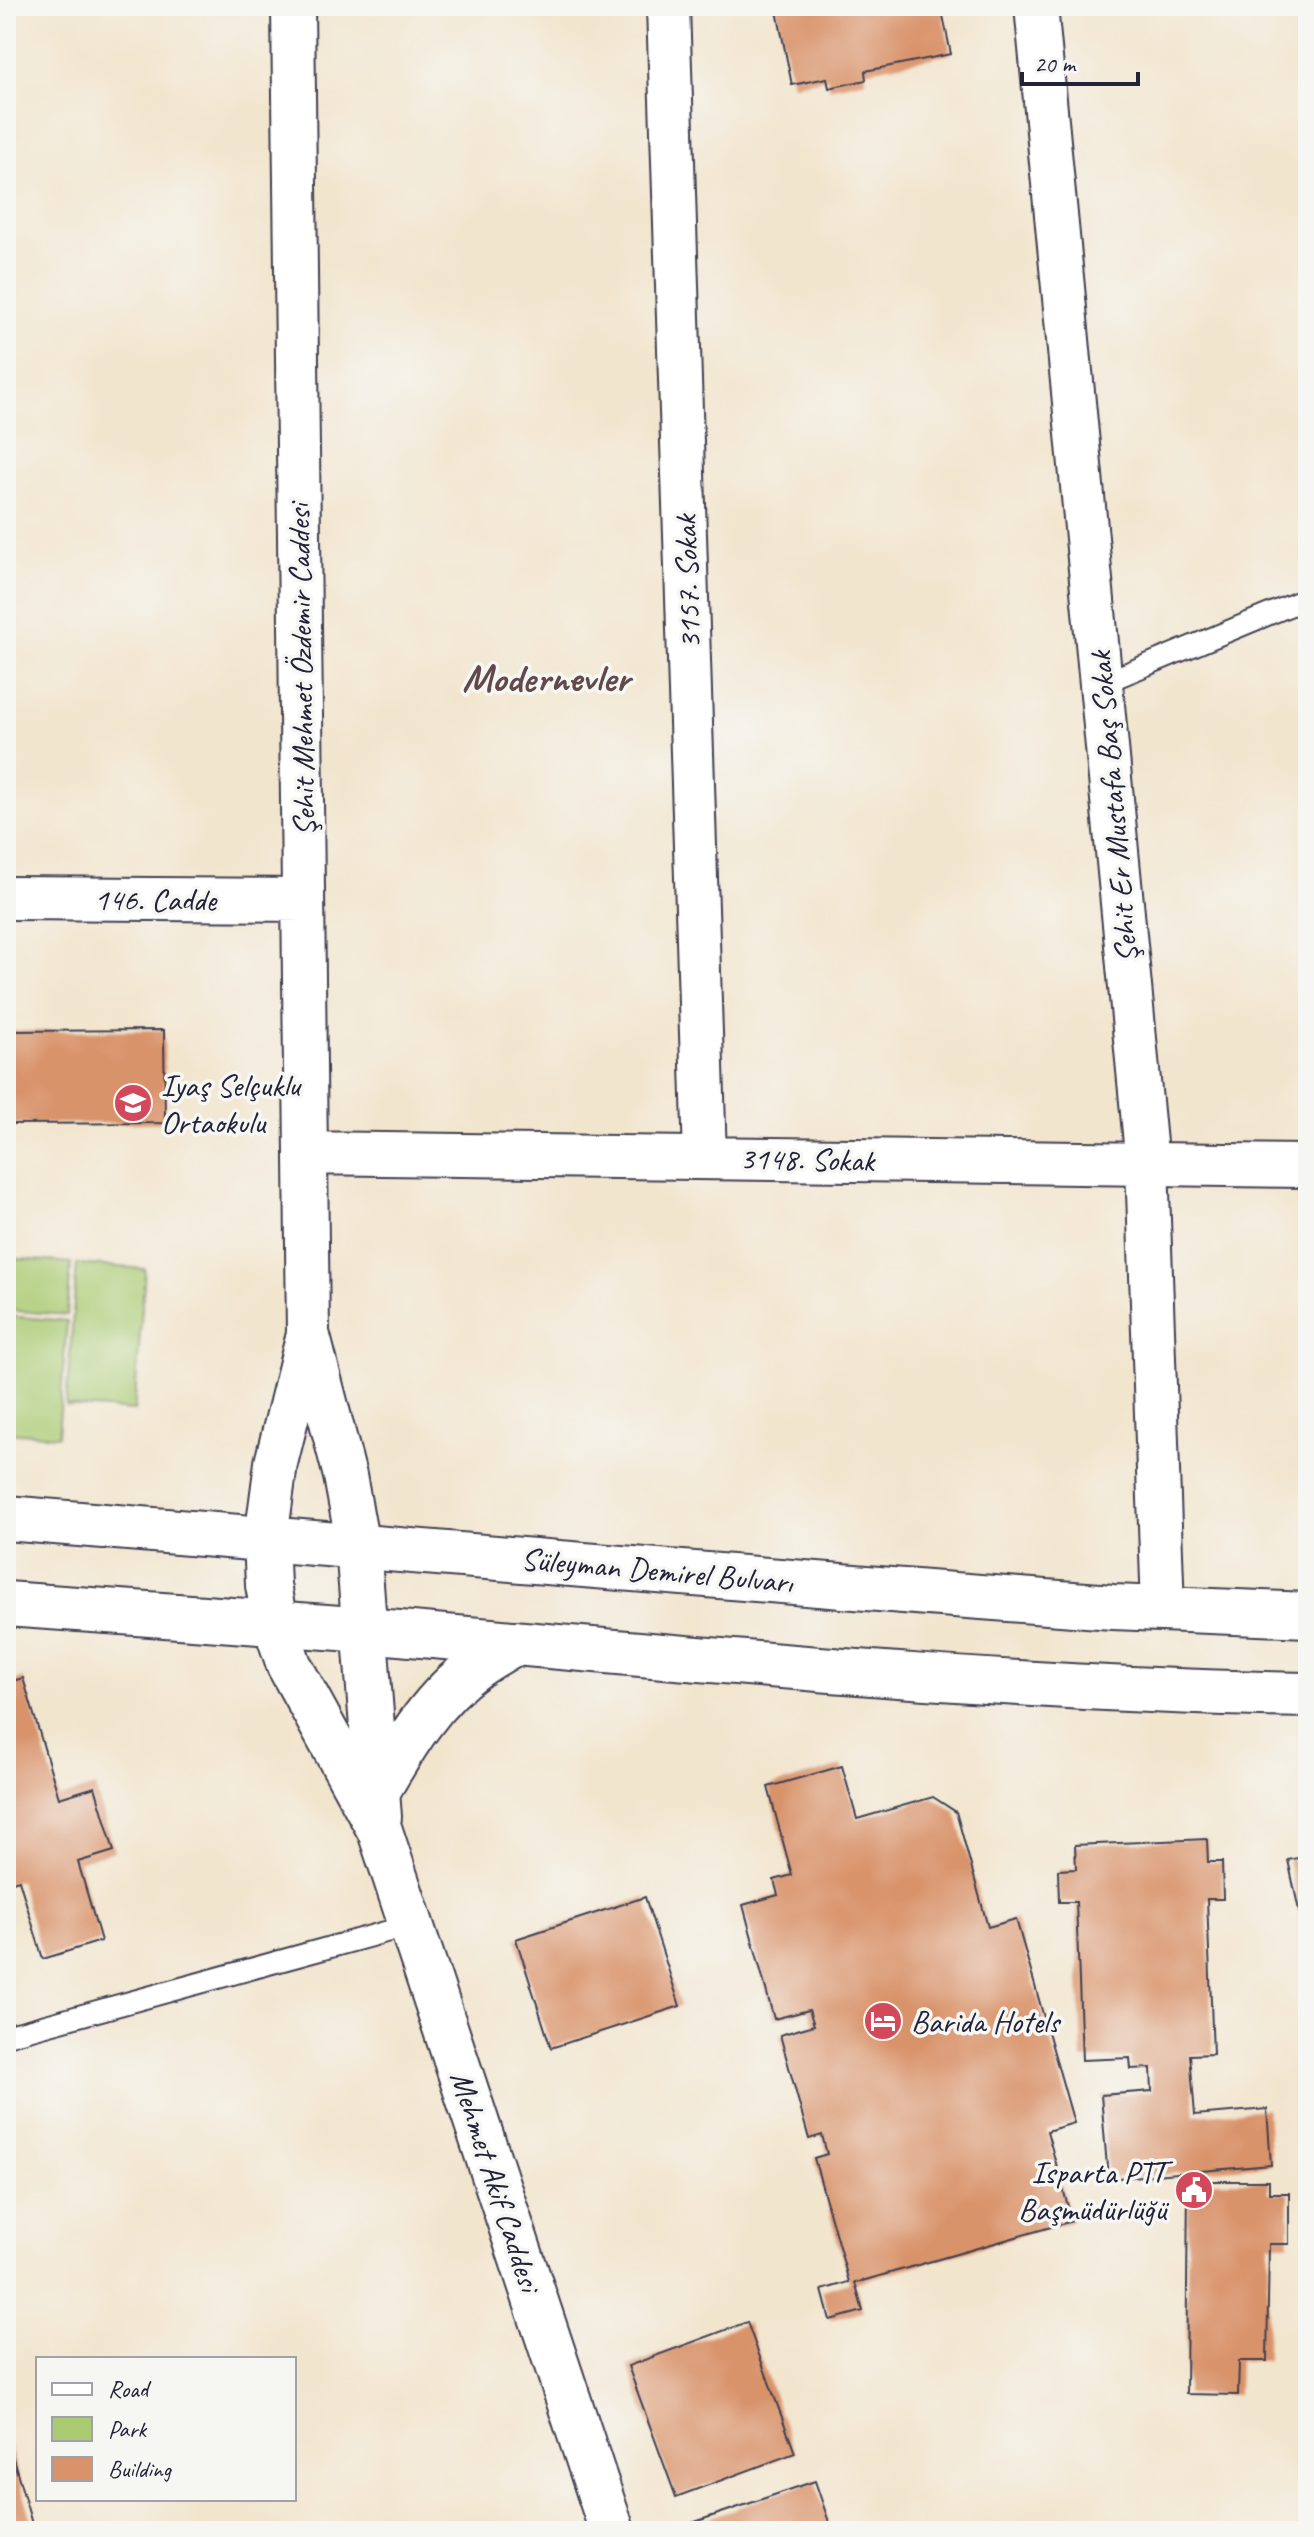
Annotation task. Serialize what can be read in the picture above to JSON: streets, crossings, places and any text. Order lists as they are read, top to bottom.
{
  "streets": {
    "main road": ["Süleyman Demirel Bulvarı", "Mehmet Akif Caddesi"],
    "street": [
      "3157. Sokak",
      "Şehit Mehmet Özdemir Caddesi",
      "Şehit Er Mustafa Baş Sokak",
      "146. Cadde",
      "3148. Sokak"
    ]
  },
  "crossings": [
    ["3157. Sokak", "3148. Sokak"],
    ["Şehit Mehmet Özdemir Caddesi", "146. Cadde"],
    ["Şehit Mehmet Özdemir Caddesi", "3148. Sokak"],
    ["Şehit Mehmet Özdemir Caddesi", "Süleyman Demirel Bulvarı"],
    ["Şehit Mehmet Özdemir Caddesi", "Mehmet Akif Caddesi"],
    ["Şehit Er Mustafa Baş Sokak", "3148. Sokak"],
    ["Şehit Er Mustafa Baş Sokak", "Süleyman Demirel Bulvarı"],
    ["Süleyman Demirel Bulvarı", "Mehmet Akif Caddesi"]
  ],
  "districts": ["Modernevler"],
  "places": {
    "school or university": ["Iyaş Selçuklu Ortaokulu"],
    "hotel": ["Barida Hotels"],
    "public building": ["Isparta PTT Başmüdürlüğü"]
  },
  "legend": ["Road", "Park", "Building"],
  "scale_bar": "20 m"
}
